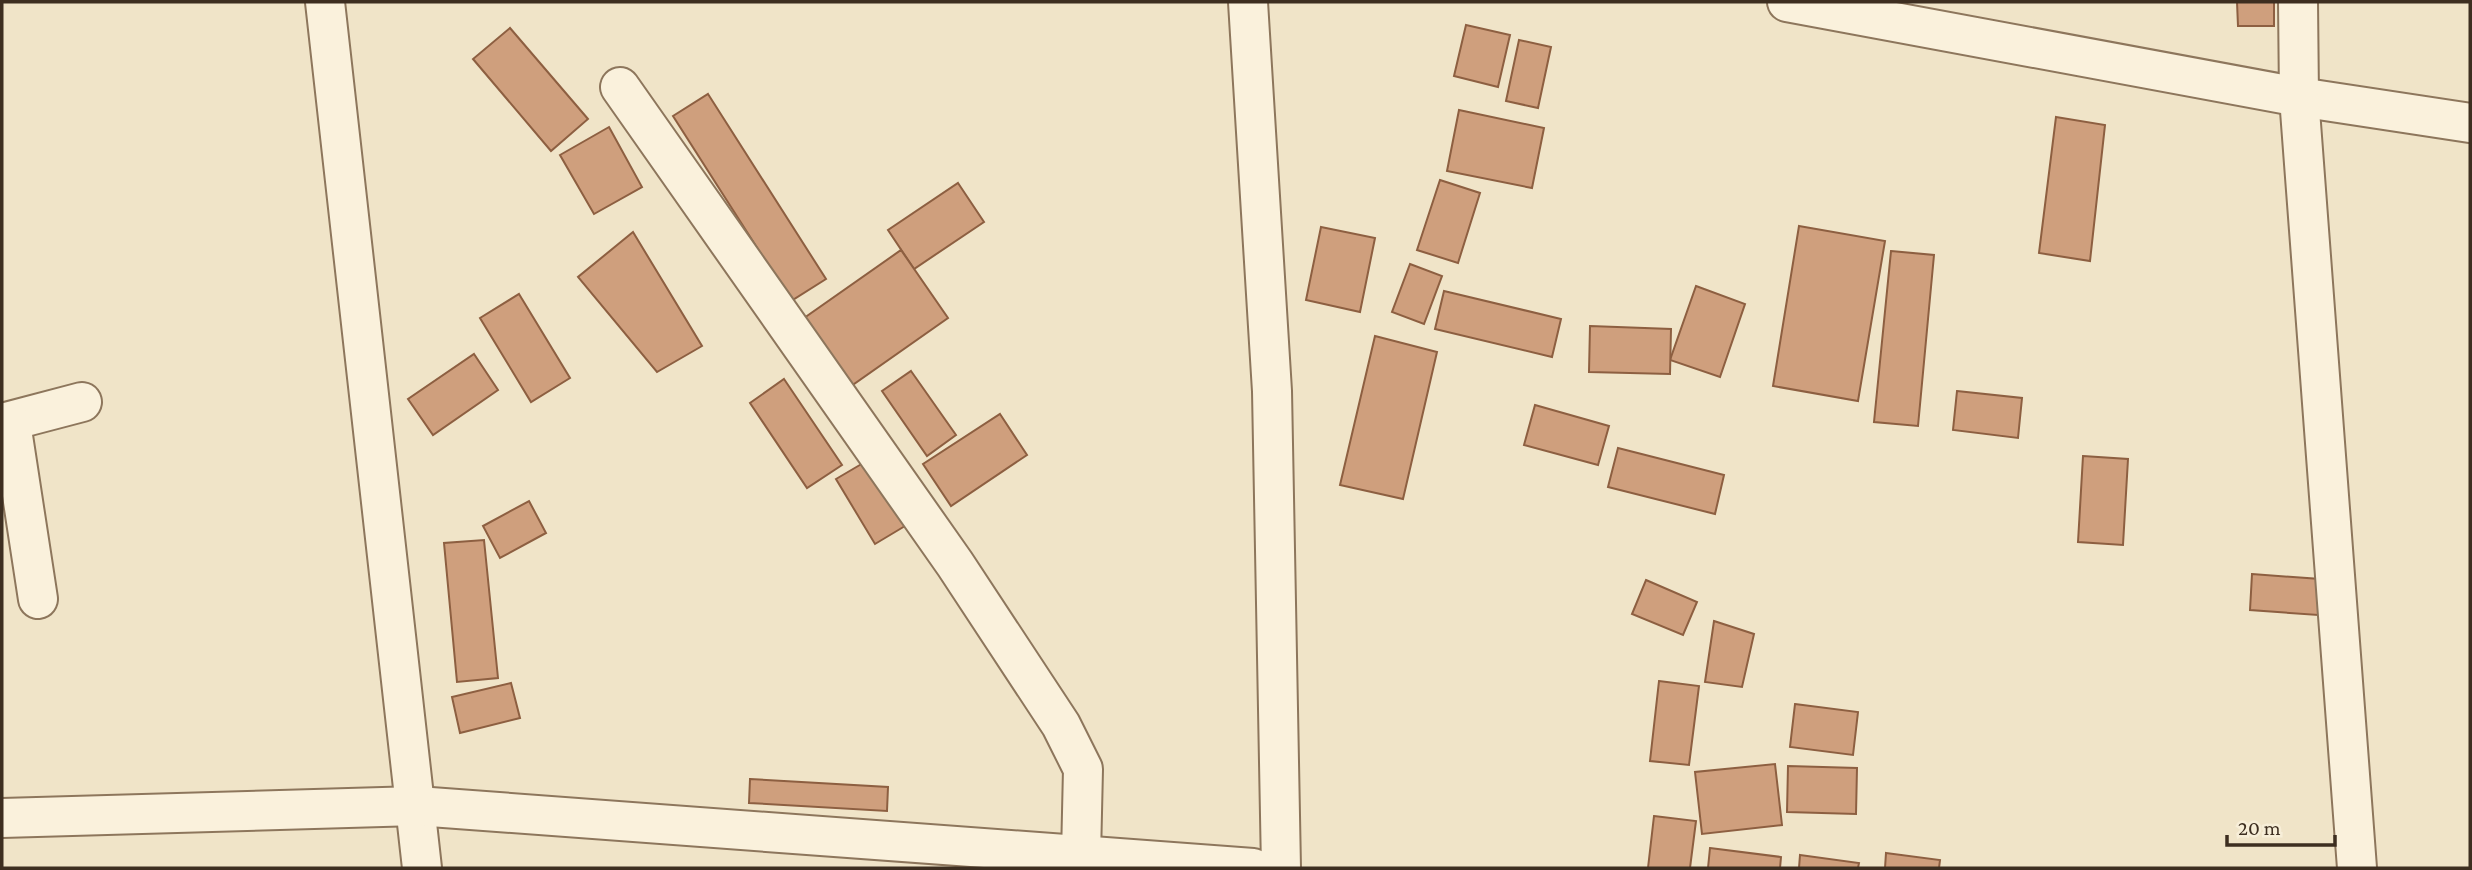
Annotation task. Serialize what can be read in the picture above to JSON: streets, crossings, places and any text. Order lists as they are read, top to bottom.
{
  "scale_bar": "20 m"
}
